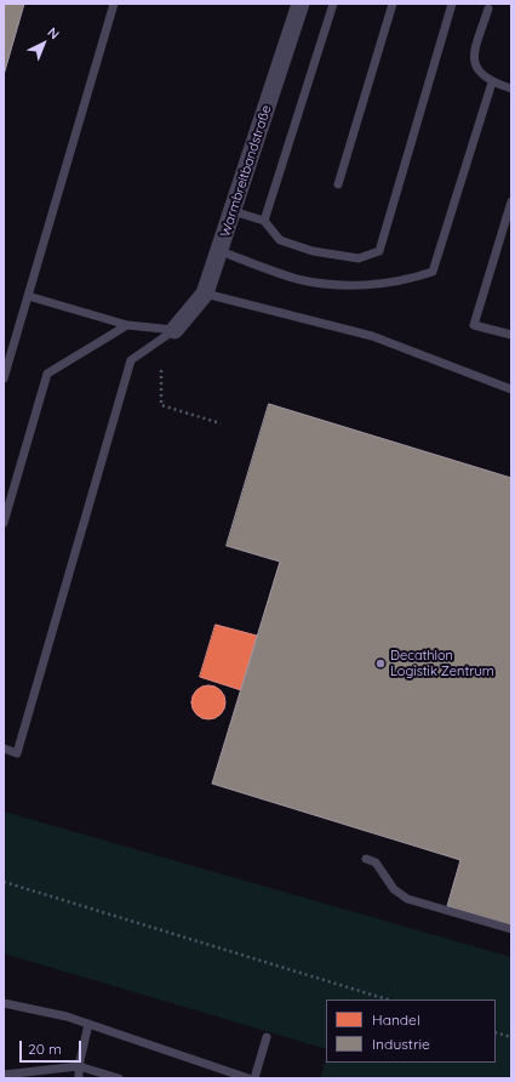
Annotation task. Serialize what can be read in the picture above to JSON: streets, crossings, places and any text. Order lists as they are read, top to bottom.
{
  "streets": {
    "street": ["Warmbreitbandstraße"]
  },
  "places": ["Decathlon Logistik Zentrum"],
  "legend": ["Handel", "Industrie"],
  "scale_bar": "20 m",
  "north": "top right"
}
